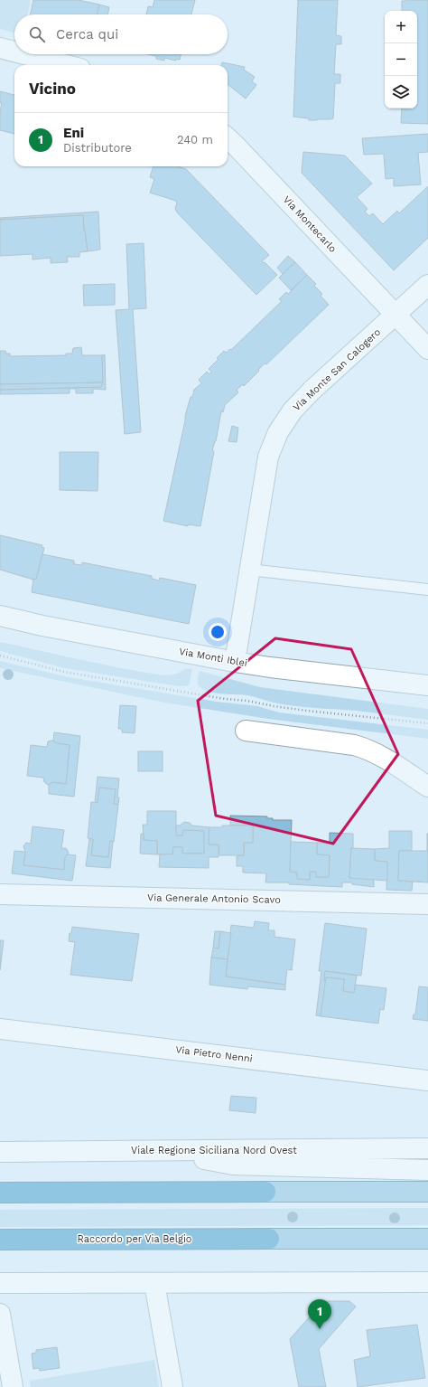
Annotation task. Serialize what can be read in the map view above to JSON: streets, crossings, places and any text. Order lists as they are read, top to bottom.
{
  "streets": {
    "highway": ["Raccordo per Via Belgio"],
    "street": [
      "Via Montecarlo",
      "Via Monte San Calogero",
      "Via Monti Iblei",
      "Via Generale Antonio Scavo",
      "Via Pietro Nenni",
      "Viale Regione Siciliana Nord Ovest"
    ]
  },
  "crossings": [
    ["Via Montecarlo", "Via Monte San Calogero"],
    ["Via Monte San Calogero", "Via Monti Iblei"]
  ],
  "page": {
    "map_buttons": ["+", "−"],
    "search": "Cerca qui",
    "heading": "Vicino",
    "list": [
      {
        "mark": "1",
        "name": "Eni",
        "note": "Distributore",
        "value": "240 m"
      }
    ],
    "pins": "1"
  }
}
